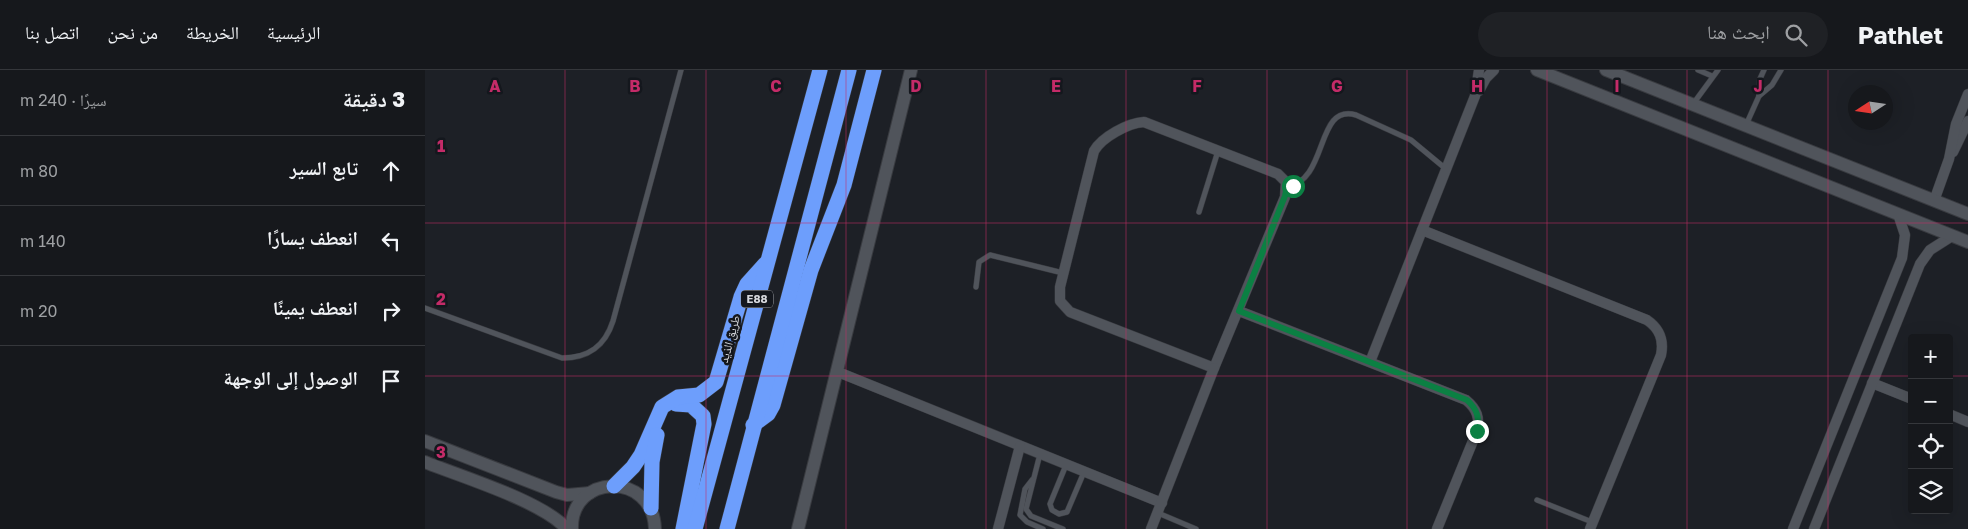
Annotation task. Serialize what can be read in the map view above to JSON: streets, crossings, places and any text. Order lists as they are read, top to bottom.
{
  "streets": {
    "highway": ["E88", "طريق الذيد"]
  },
  "north": "left",
  "page": {
    "header": "Pathlet",
    "search": "ابحث هنا",
    "nav": [
      "الرئيسية",
      "الخريطة",
      "من نحن",
      "اتصل بنا"
    ],
    "heading": ["3 دقيقة", "سيرًا · 240 m"],
    "list": [
      ["تابع السير", "80 m"],
      ["انعطف يسارًا", "140 m"],
      ["انعطف يمينًا", "20 m"],
      "الوصول إلى الوجهة"
    ],
    "map_buttons": ["+", "−"]
  },
  "grid": {
    "columns": [
      "A",
      "B",
      "C",
      "D",
      "E",
      "F",
      "G",
      "H",
      "I",
      "J"
    ],
    "rows": ["1", "2", "3"]
  }
}
